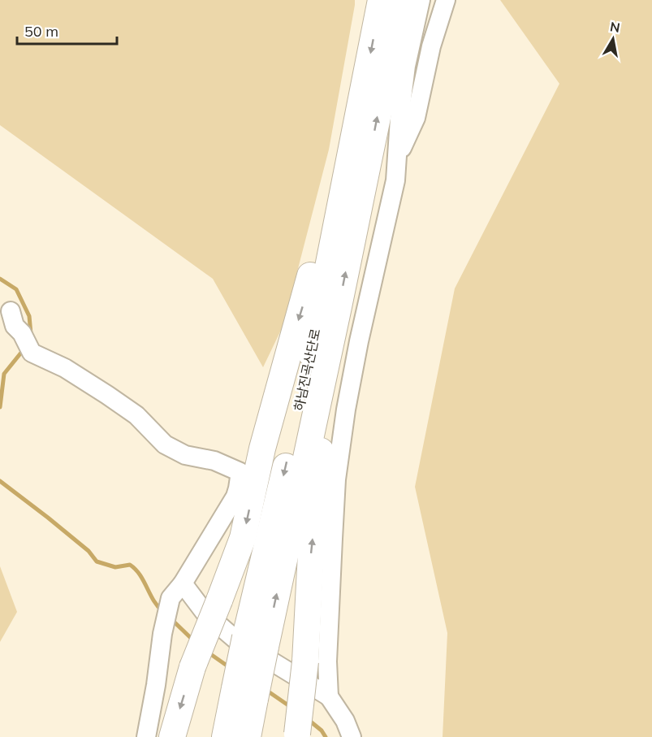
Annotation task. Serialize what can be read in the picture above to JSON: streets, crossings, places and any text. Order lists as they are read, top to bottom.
{
  "streets": {
    "highway": ["하남진곡산단로"]
  },
  "scale_bar": "50 m",
  "north": "top"
}
